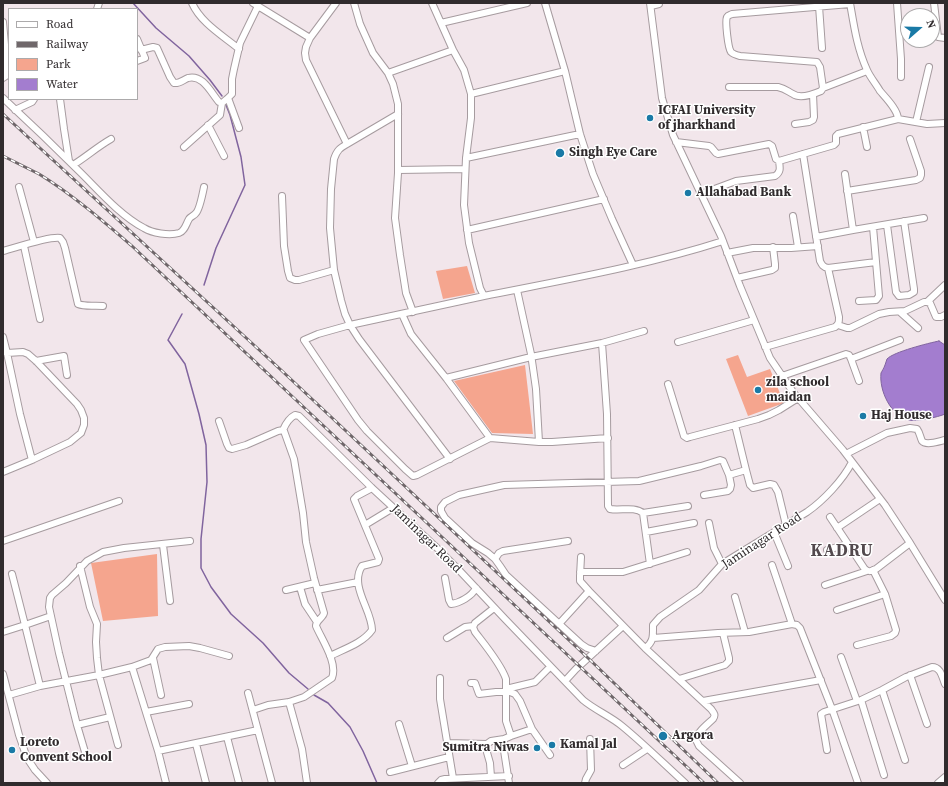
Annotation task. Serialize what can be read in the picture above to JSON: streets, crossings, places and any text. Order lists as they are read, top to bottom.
{
  "streets": {
    "street": ["Jaminagar Road"]
  },
  "districts": ["KADRU"],
  "places": [
    "ICFAI University of jharkhand",
    "Singh Eye Care",
    "Allahabad Bank",
    "zila school maidan",
    "Haj House",
    "Argora",
    "Kamal Jal",
    "Sumitra Niwas",
    "Loreto Convent School"
  ],
  "legend": [
    "Road",
    "Railway",
    "Park",
    "Water"
  ],
  "north": "right"
}
